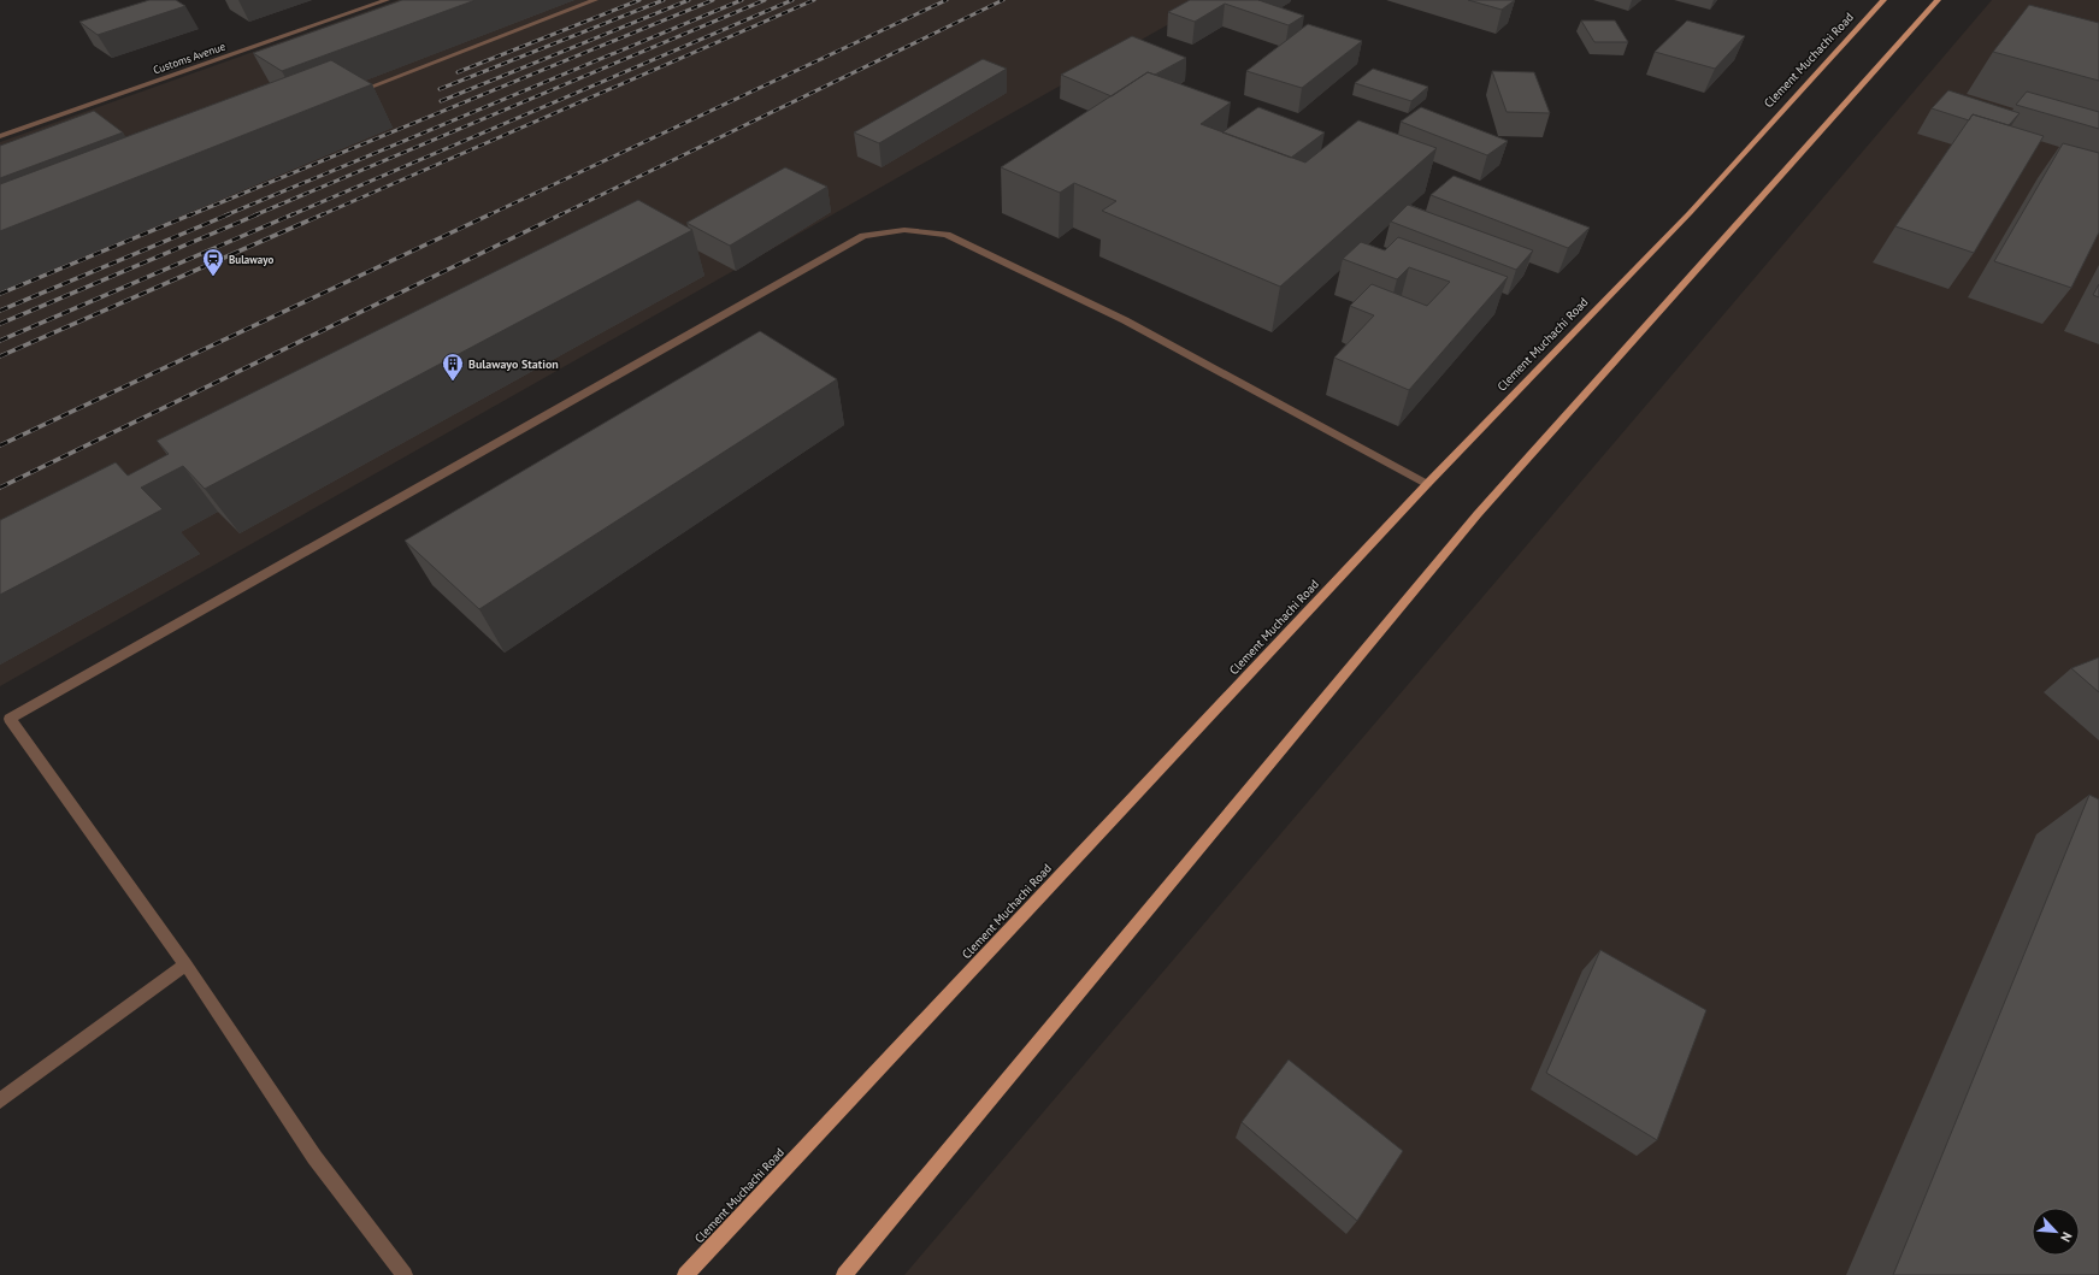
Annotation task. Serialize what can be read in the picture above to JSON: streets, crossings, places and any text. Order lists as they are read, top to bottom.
{
  "streets": {
    "main road": ["Clement Muchachi Road"],
    "street": ["Customs Avenue"]
  },
  "places": {
    "station": ["Bulawayo"],
    "building": ["Bulawayo Station"]
  },
  "north": "bottom right"
}
